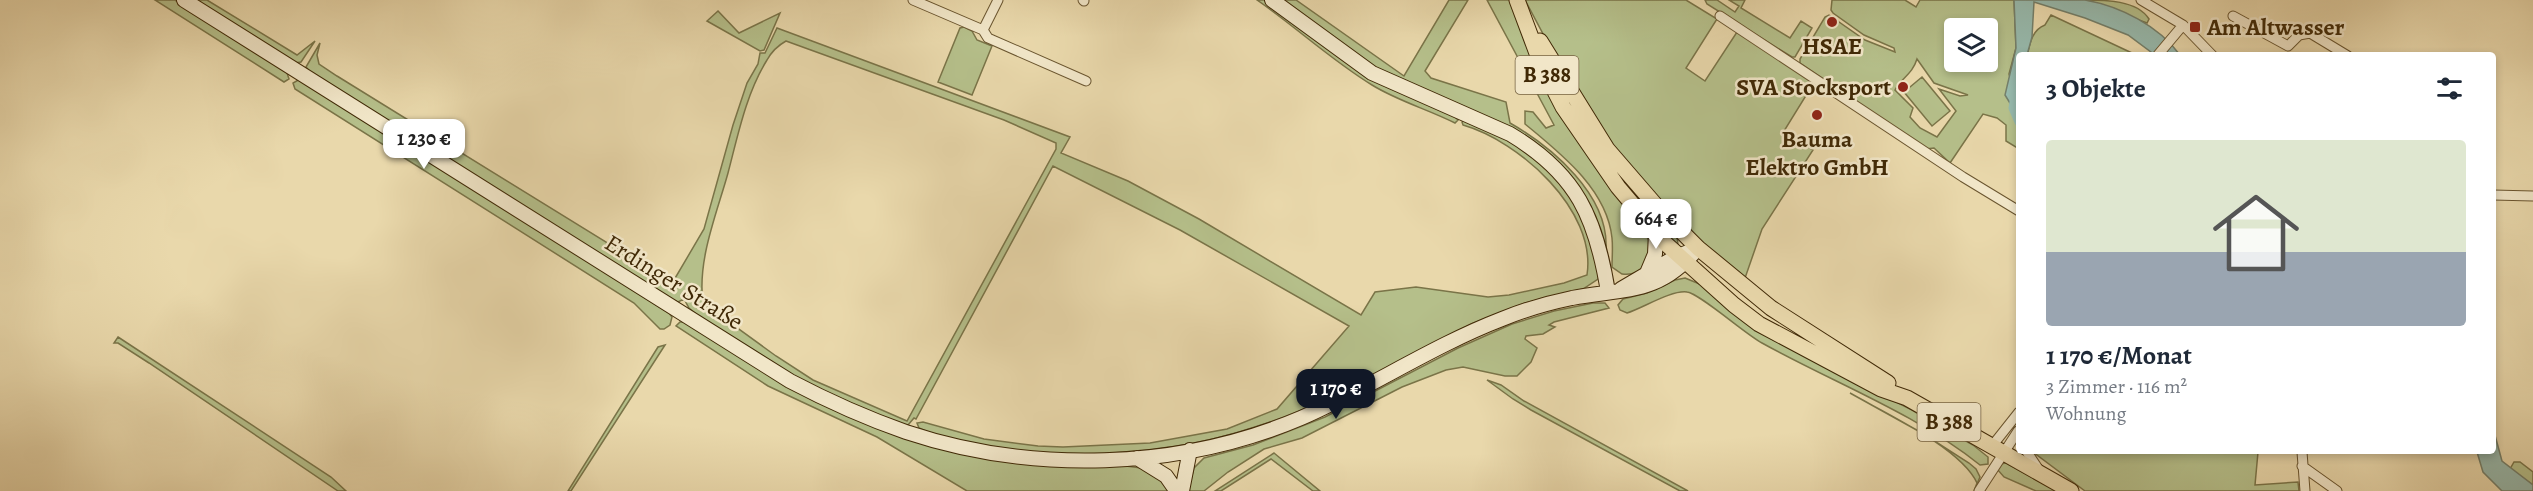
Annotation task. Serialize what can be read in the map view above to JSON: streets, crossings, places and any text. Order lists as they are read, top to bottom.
{
  "streets": {
    "main road": ["B 388", "Erdinger Straße"]
  },
  "crossings": [
    ["B 388", "Erdinger Straße"]
  ],
  "places": {
    "other": ["HSAE", "SVA Stocksport", "Bauma Elektro GmbH"],
    "transit": ["Am Altwasser"]
  },
  "page": {
    "heading": "3 Objekte",
    "price": ["1 230 €", "664 €", "1 170 €"],
    "list": [
      {
        "name": "1 170 €/Monat",
        "note": "3 Zimmer · 116 m² · Wohnung"
      }
    ]
  }
}
